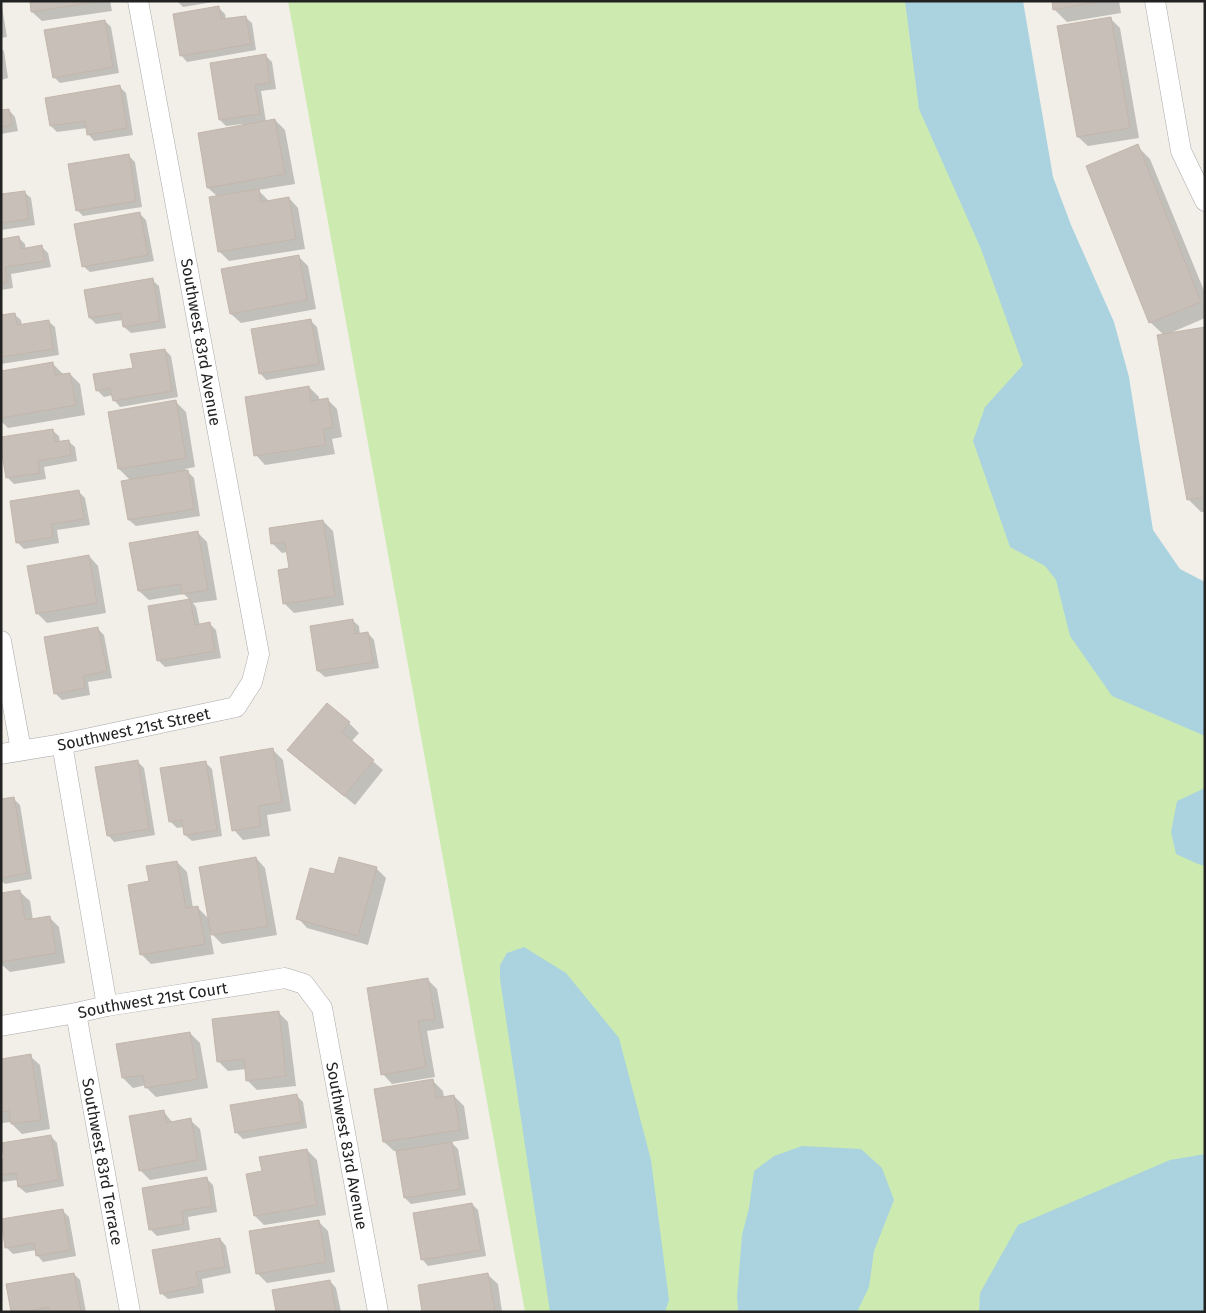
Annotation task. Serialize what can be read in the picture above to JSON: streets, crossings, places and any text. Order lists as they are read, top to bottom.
{
  "streets": {
    "street": [
      "Southwest 83rd Avenue",
      "Southwest 21st Street",
      "Southwest 21st Court",
      "Southwest 83rd Terrace"
    ]
  },
  "crossings": [
    ["Southwest 83rd Avenue", "Southwest 21st Street"],
    ["Southwest 83rd Avenue", "Southwest 21st Court"],
    ["Southwest 21st Court", "Southwest 83rd Terrace"]
  ]
}
